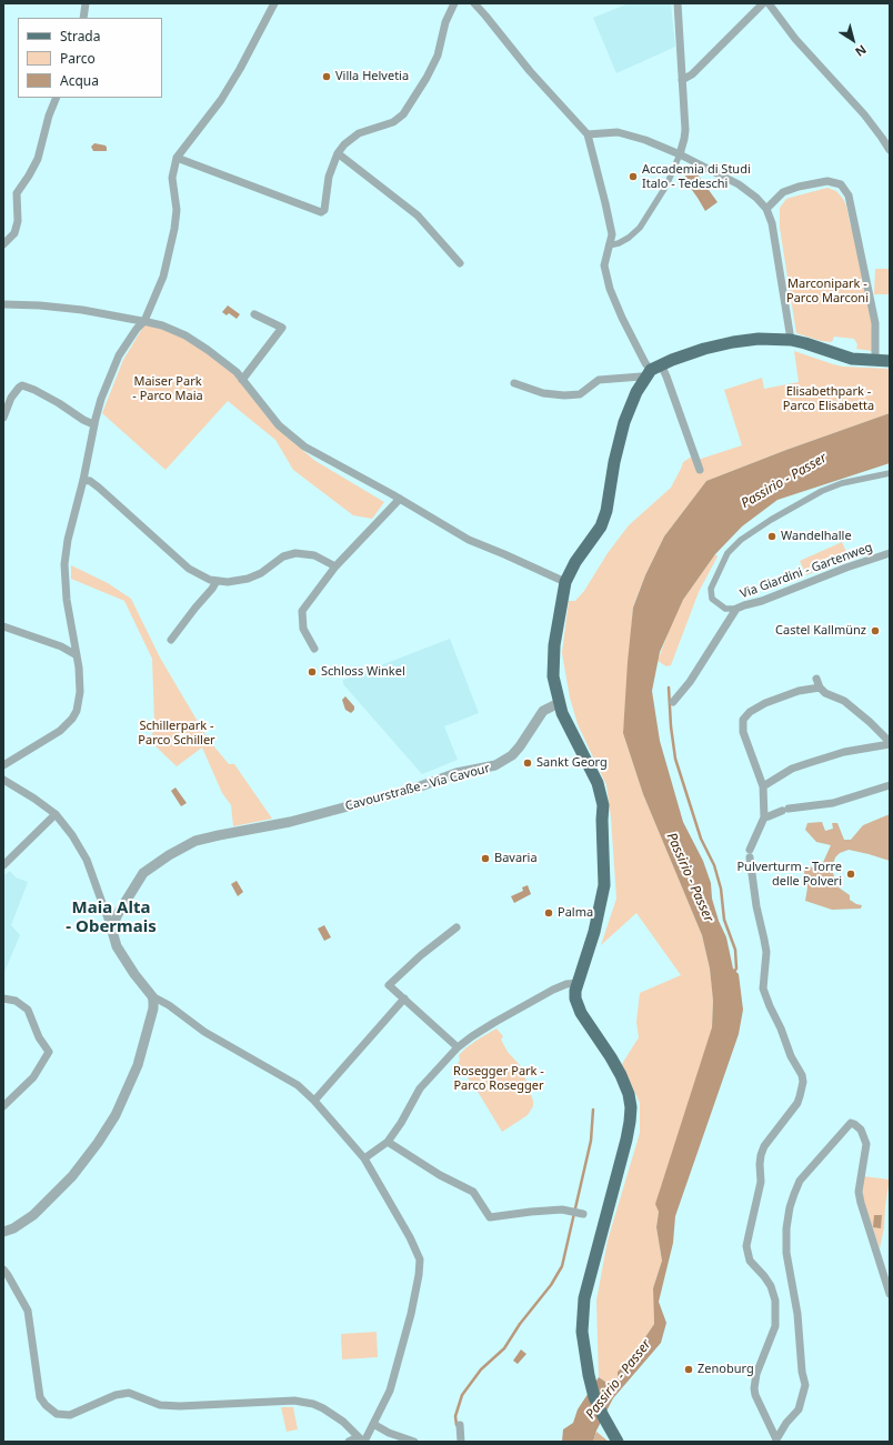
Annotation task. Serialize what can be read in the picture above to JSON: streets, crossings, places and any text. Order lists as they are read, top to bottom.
{
  "streets": {
    "street": ["Via Giardini - Gartenweg", "Cavourstraße - Via Cavour"]
  },
  "districts": ["Maia Alta - Obermais"],
  "water": ["Passirio - Passer"],
  "parks": [
    "Marconipark - Parco Marconi",
    "Maiser Park - Parco Maia",
    "Elisabethpark - Parco Elisabetta",
    "Schillerpark - Parco Schiller",
    "Rosegger Park - Parco Rosegger"
  ],
  "places": [
    "Villa Helvetia",
    "Accademia di Studi Italo - Tedeschi",
    "Wandelhalle",
    "Castel Kallmünz",
    "Schloss Winkel",
    "Sankt Georg",
    "Bavaria",
    "Pulverturm - Torre delle Polveri",
    "Palma",
    "Zenoburg"
  ],
  "legend": ["Strada", "Parco", "Acqua"],
  "north": "bottom right"
}
